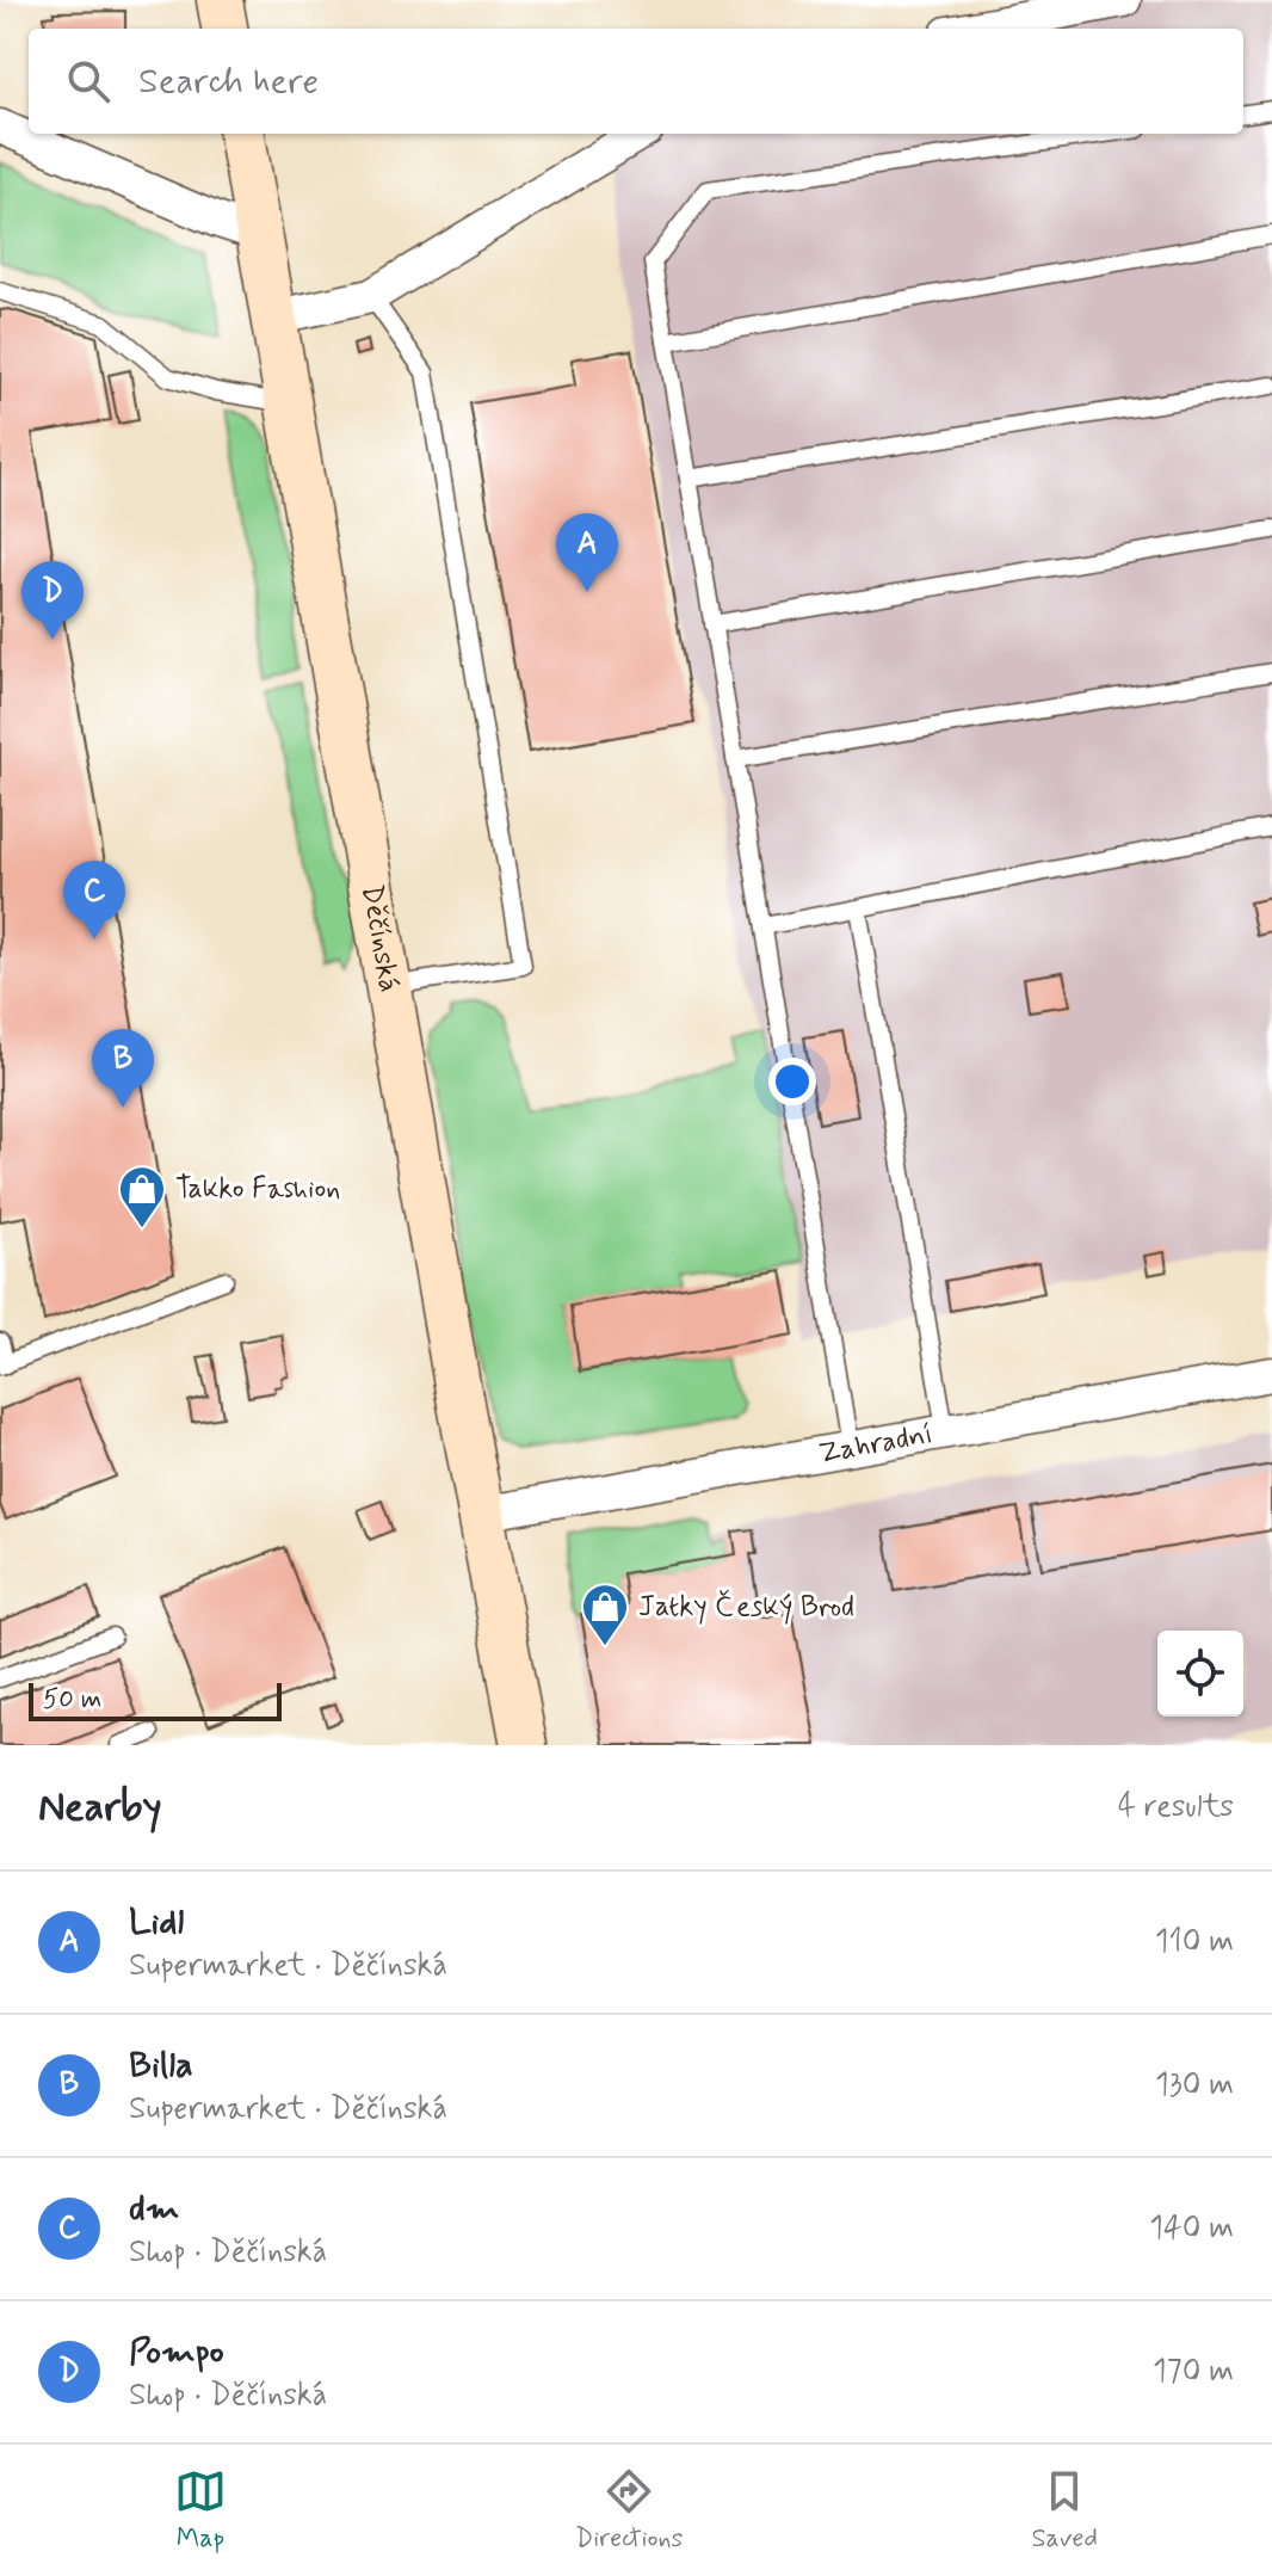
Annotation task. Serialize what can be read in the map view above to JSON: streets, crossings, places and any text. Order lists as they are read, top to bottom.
{
  "streets": {
    "main road": ["Děčínská"],
    "street": ["Zahradní"]
  },
  "crossings": [
    ["Děčínská", "Zahradní"]
  ],
  "places": {
    "shop": ["Takko Fashion", "Jatky Český Brod"]
  },
  "scale_bar": "50 m",
  "page": {
    "search": "Search here",
    "pins": [
      "A",
      "D",
      "C",
      "B"
    ],
    "scale": "50 m",
    "heading": ["Nearby", "4 results"],
    "list": [
      {
        "mark": "A",
        "name": "Lidl",
        "note": "Supermarket · Děčínská",
        "value": "110 m"
      },
      {
        "mark": "B",
        "name": "Billa",
        "note": "Supermarket · Děčínská",
        "value": "130 m"
      },
      {
        "mark": "C",
        "name": "dm",
        "note": "Shop · Děčínská",
        "value": "140 m"
      },
      {
        "mark": "D",
        "name": "Pompo",
        "note": "Shop · Děčínská",
        "value": "170 m"
      }
    ],
    "nav": ["Map", "Directions", "Saved"]
  }
}
